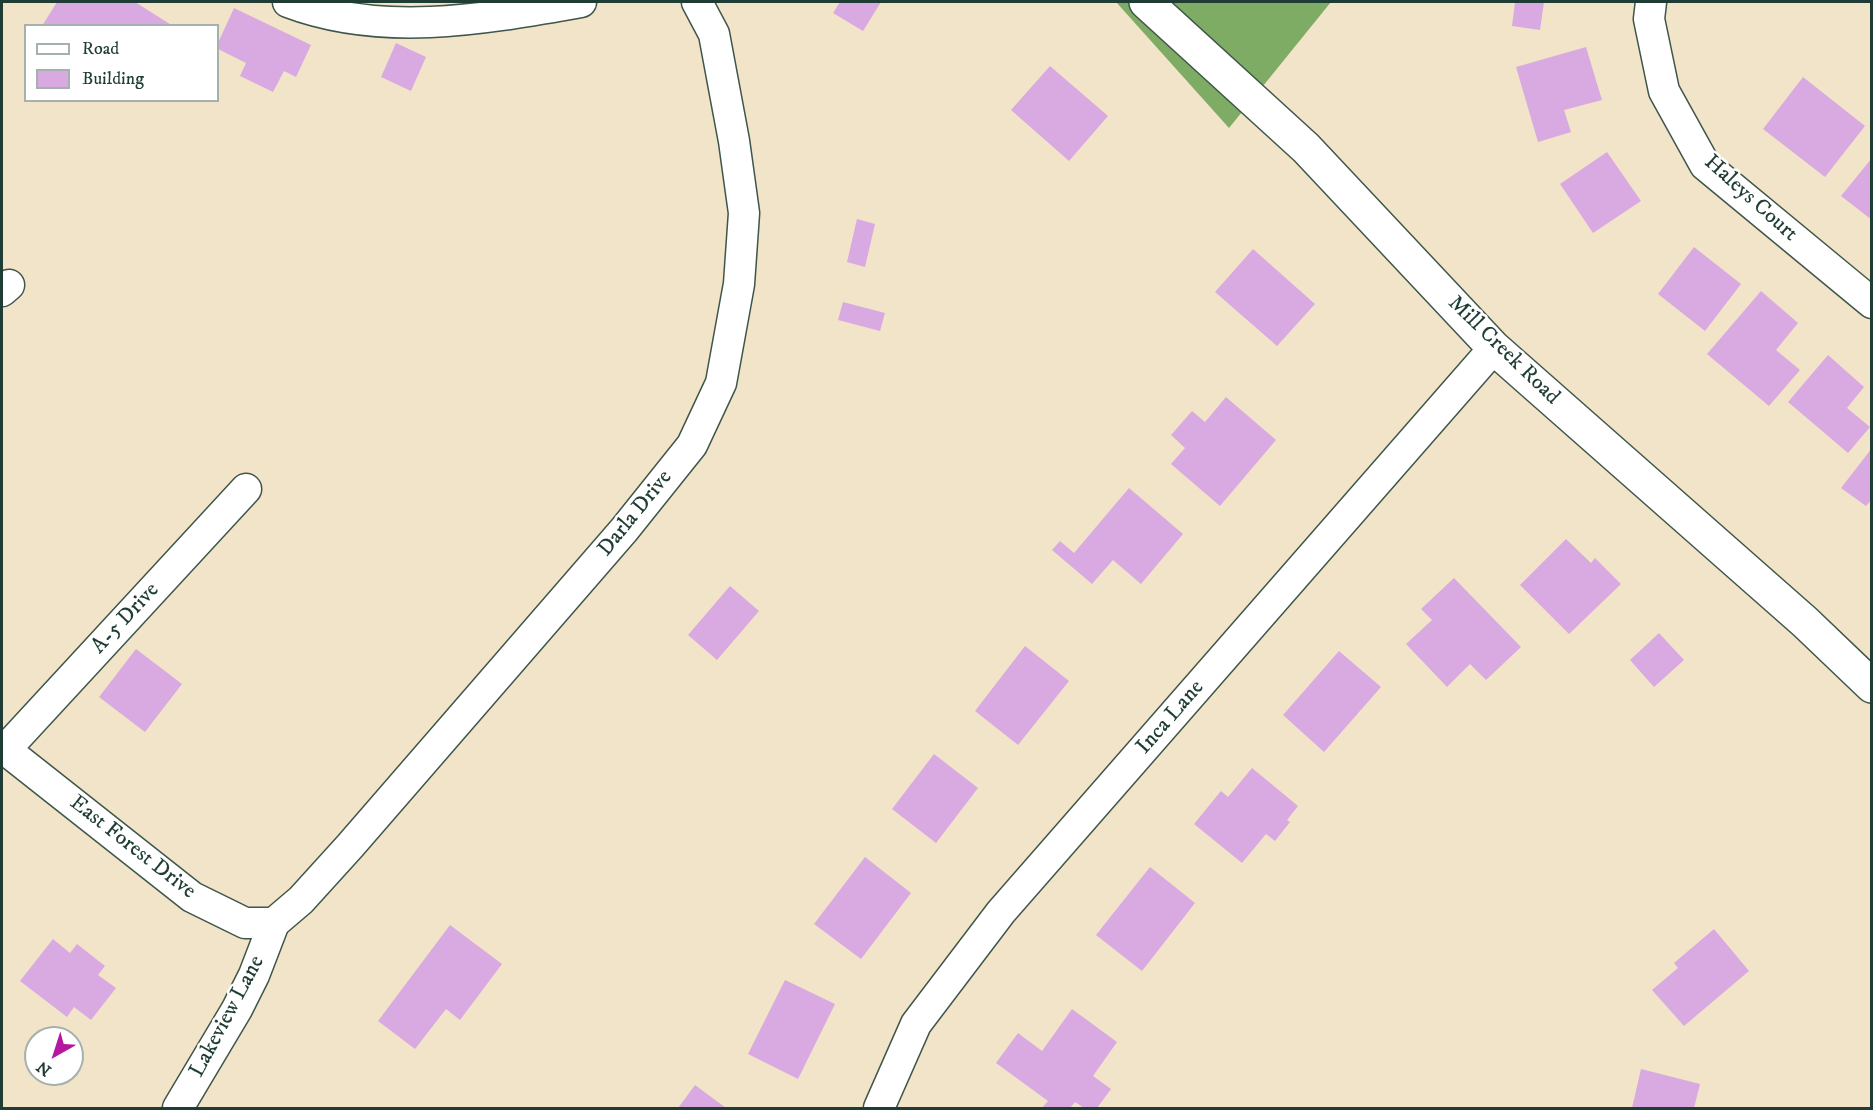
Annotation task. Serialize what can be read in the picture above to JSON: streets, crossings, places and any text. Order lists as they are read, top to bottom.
{
  "streets": {
    "street": [
      "Haleys Court",
      "Mill Creek Road",
      "Darla Drive",
      "A-5 Drive",
      "Inca Lane",
      "East Forest Drive",
      "Lakeview Lane"
    ]
  },
  "crossings": [
    ["Mill Creek Road", "Inca Lane"],
    ["Darla Drive", "East Forest Drive"],
    ["Darla Drive", "Lakeview Lane"],
    ["A-5 Drive", "East Forest Drive"],
    ["East Forest Drive", "Lakeview Lane"]
  ],
  "legend": ["Road", "Building"],
  "north": "bottom left"
}
